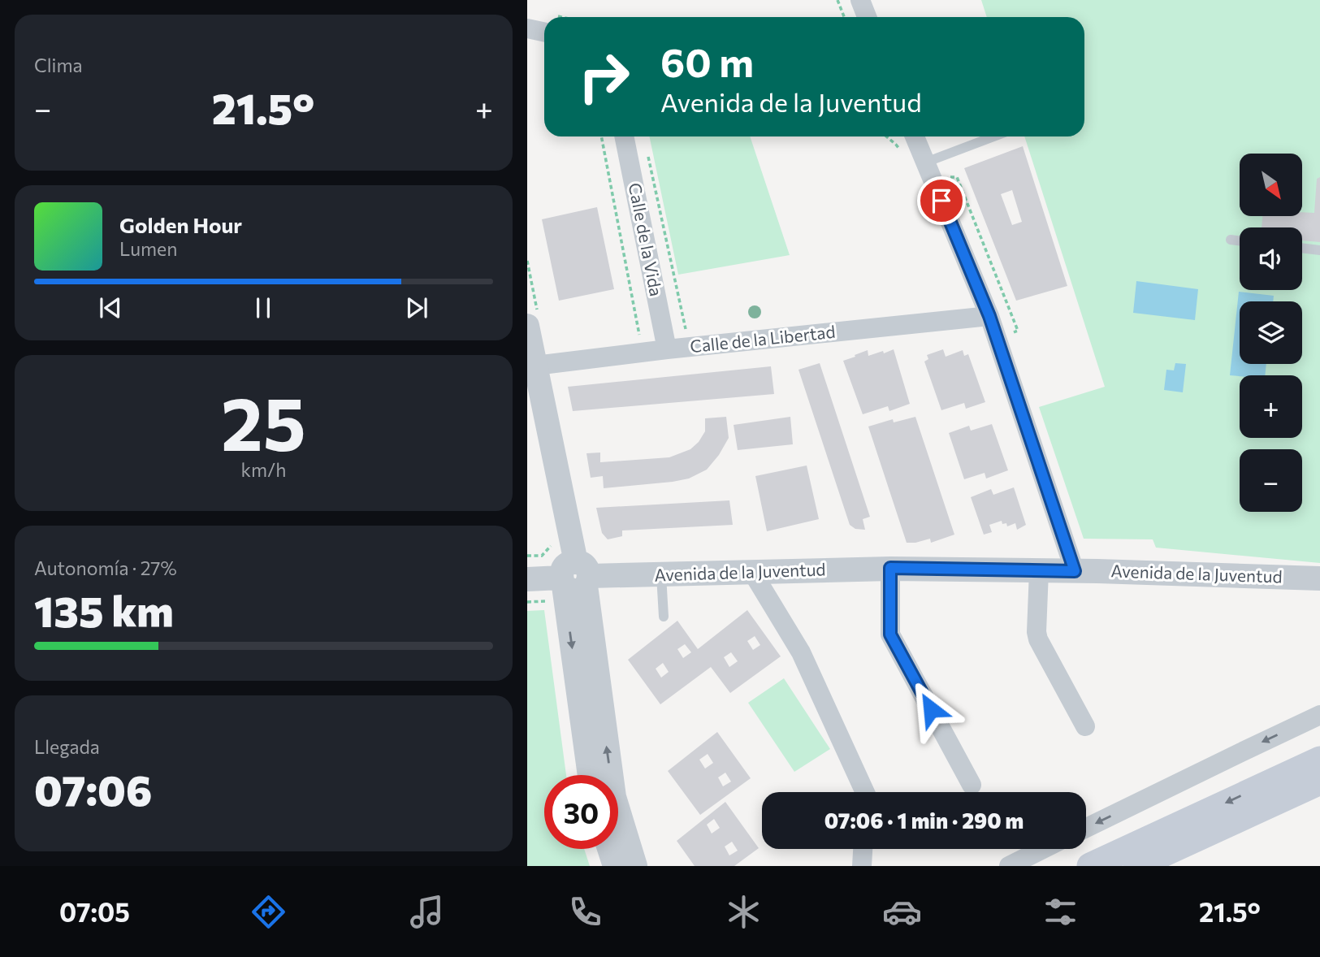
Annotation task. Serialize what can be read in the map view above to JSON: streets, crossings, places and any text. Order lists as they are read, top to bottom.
{
  "streets": {
    "street": ["Calle de la Vida", "Calle de la Libertad", "Avenida de la Juventud"]
  },
  "crossings": [
    ["Calle de la Vida", "Calle de la Libertad"]
  ],
  "north": "bottom right",
  "page": {
    "tile": [
      "Clima",
      ["25", "km/h"],
      ["Autonomía · 27%", "135 km"],
      ["Llegada", "07:06"]
    ],
    "turn": ["60 m", "Avenida de la Juventud"],
    "heat": ["−", "21.5°", "+"],
    "map_buttons": ["+", "−"],
    "song": ["Golden Hour", "Lumen"],
    "limit": "30",
    "trip": "07:06 · 1 min · 290 m",
    "tabs": ["07:05", "21.5°"]
  }
}
